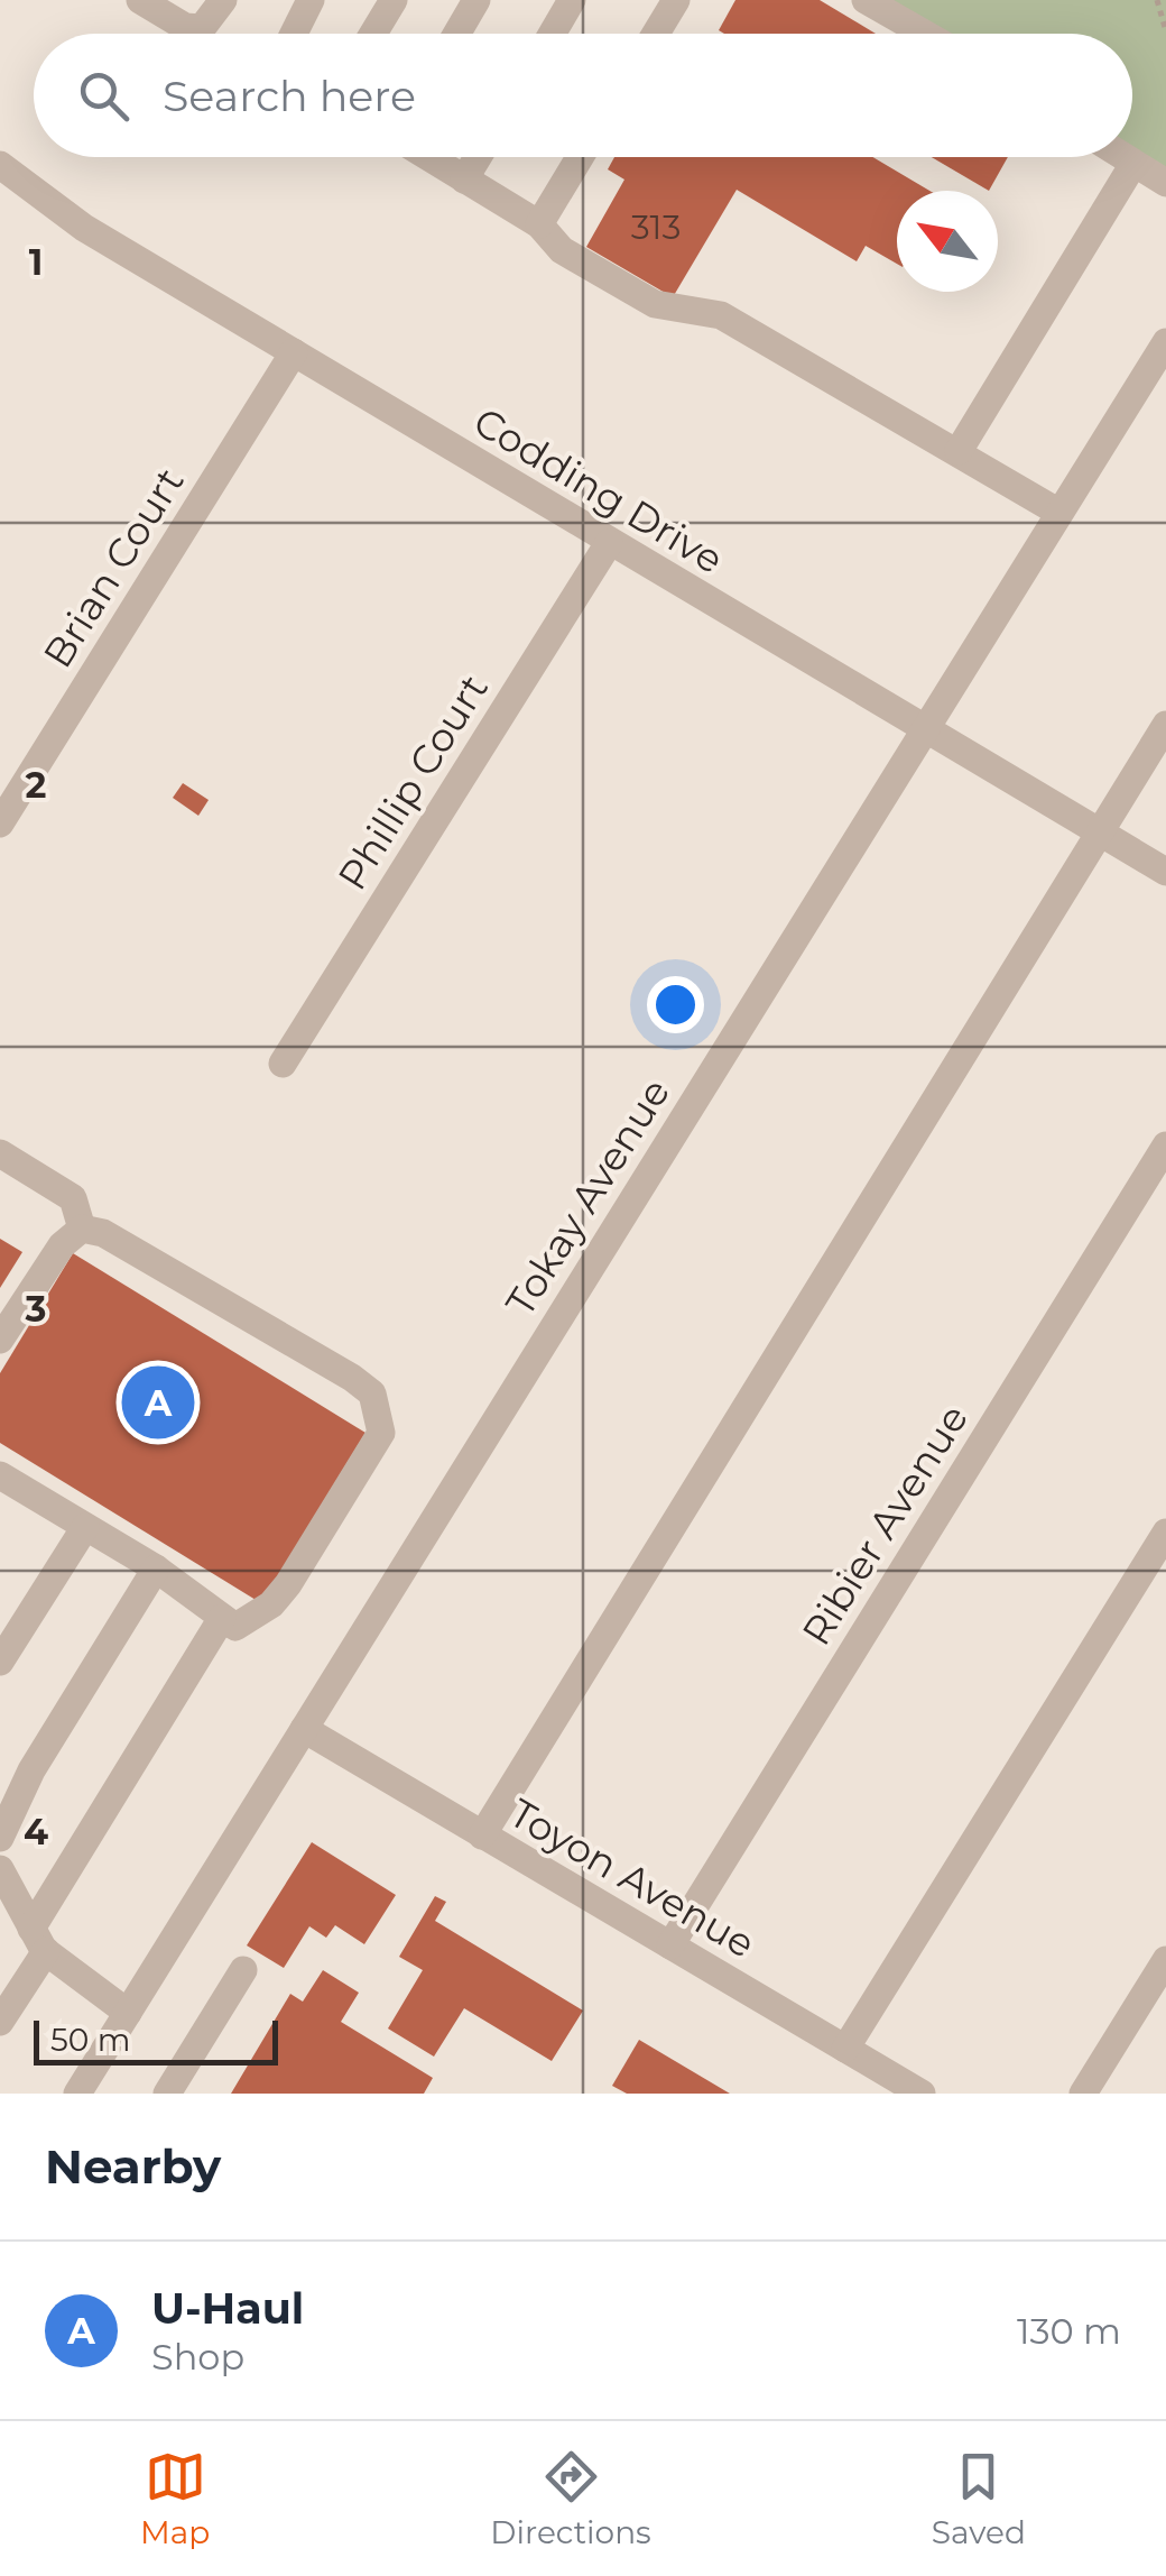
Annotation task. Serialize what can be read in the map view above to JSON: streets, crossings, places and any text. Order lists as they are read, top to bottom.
{
  "streets": {
    "street": [
      "Codding Drive",
      "Brian Court",
      "Phillip Court",
      "Tokay Avenue",
      "Ribier Avenue",
      "Toyon Avenue"
    ]
  },
  "crossings": [
    ["Codding Drive", "Brian Court"],
    ["Codding Drive", "Phillip Court"],
    ["Codding Drive", "Tokay Avenue"],
    ["Tokay Avenue", "Toyon Avenue"],
    ["Ribier Avenue", "Toyon Avenue"]
  ],
  "house_numbers": ["313"],
  "scale_bar": "50 m",
  "north": "top left",
  "page": {
    "search": "Search here",
    "pins": "A",
    "scale": "50 m",
    "heading": "Nearby",
    "list": [
      {
        "mark": "A",
        "name": "U-Haul",
        "note": "Shop",
        "value": "130 m"
      }
    ],
    "nav": ["Map", "Directions", "Saved"]
  },
  "grid": {
    "rows": [
      "1",
      "2",
      "3",
      "4"
    ]
  }
}
